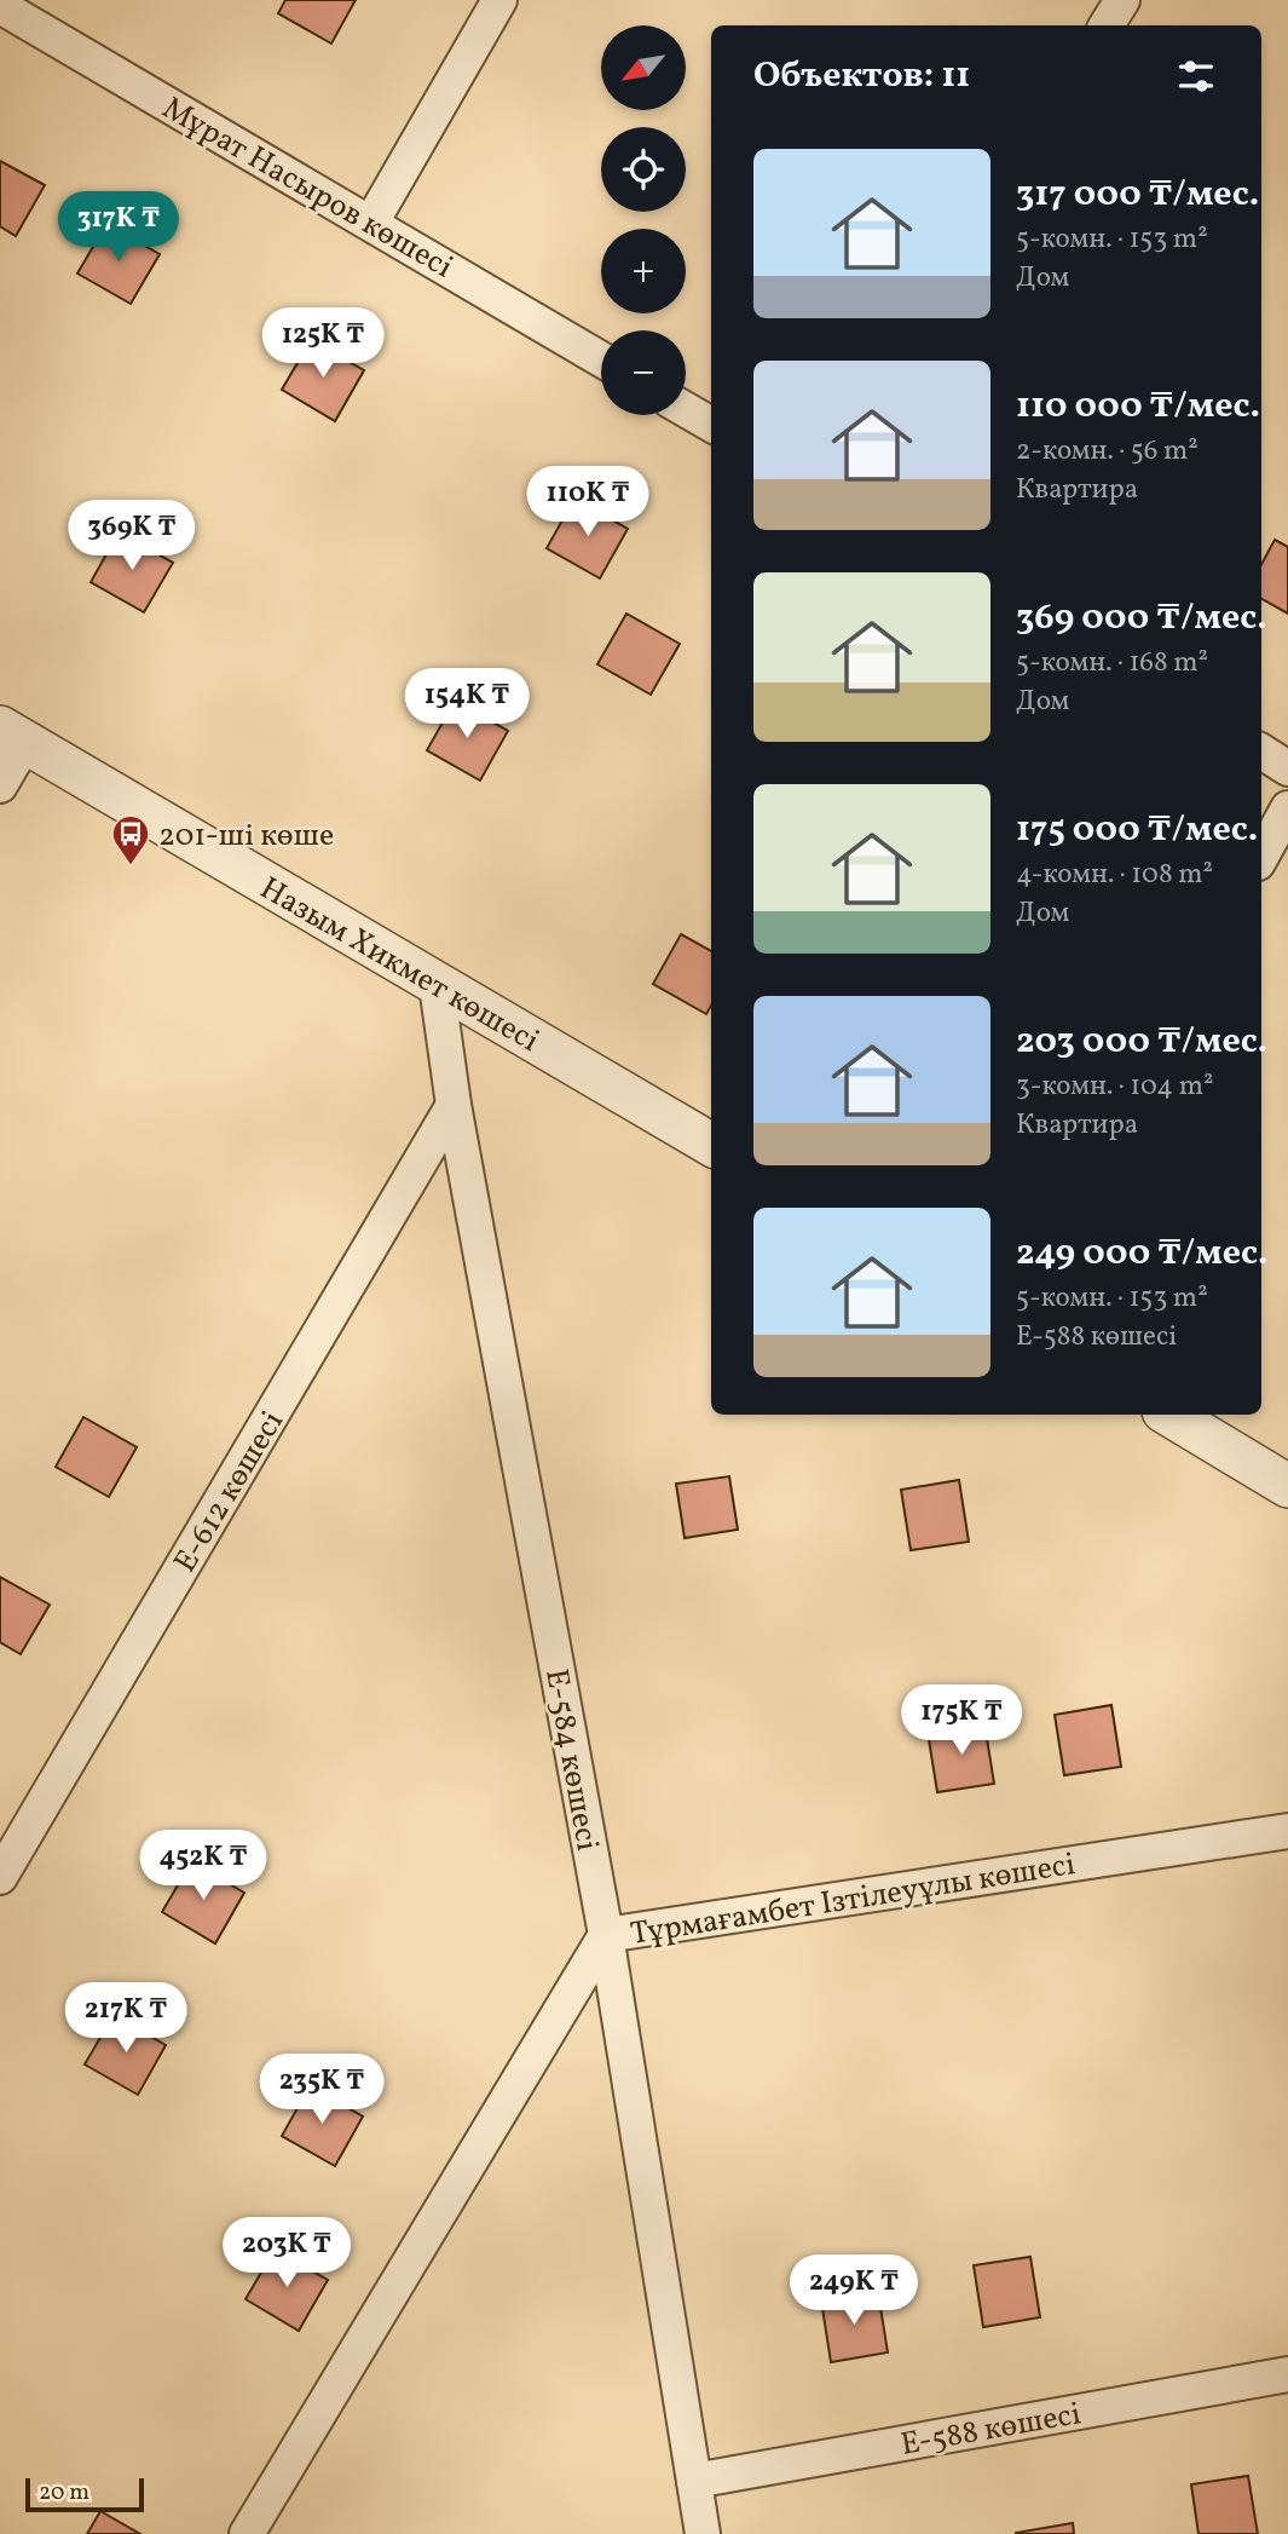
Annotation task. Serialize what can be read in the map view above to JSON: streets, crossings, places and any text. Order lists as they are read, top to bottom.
{
  "streets": {
    "street": [
      "Мұрат Насыров көшесі",
      "Назым Хикмет көшесі",
      "Е-612 көшесі",
      "Е-584 көшесі",
      "Тұрмағамбет Ізтілеуұлы көшесі",
      "Е-588 көшесі"
    ]
  },
  "crossings": [
    ["Назым Хикмет көшесі", "Е-584 көшесі"],
    ["Е-612 көшесі", "Е-584 көшесі"],
    ["Е-584 көшесі", "Тұрмағамбет Ізтілеуұлы көшесі"],
    ["Е-584 көшесі", "Е-588 көшесі"]
  ],
  "places": {
    "bus stop": ["201-ші көше"]
  },
  "scale_bar": "20 m",
  "north": "bottom left",
  "page": {
    "map_buttons": ["+", "−"],
    "heading": "Объектов: 11",
    "list": [
      {
        "name": "317 000 ₸/мес.",
        "note": "5-комн. · 153 m² · Дом"
      },
      {
        "name": "110 000 ₸/мес.",
        "note": "2-комн. · 56 m² · Квартира"
      },
      {
        "name": "369 000 ₸/мес.",
        "note": "5-комн. · 168 m² · Дом"
      },
      {
        "name": "175 000 ₸/мес.",
        "note": "4-комн. · 108 m² · Дом"
      },
      {
        "name": "203 000 ₸/мес.",
        "note": "3-комн. · 104 m² · Квартира"
      },
      {
        "name": "249 000 ₸/мес.",
        "note": "5-комн. · 153 m² · Е-588 көшесі"
      }
    ],
    "price": [
      "317K ₸",
      "125K ₸",
      "110K ₸",
      "369K ₸",
      "154K ₸",
      "175K ₸",
      "452K ₸",
      "217K ₸",
      "235K ₸",
      "203K ₸",
      "249K ₸"
    ],
    "scale": "20 m"
  }
}
